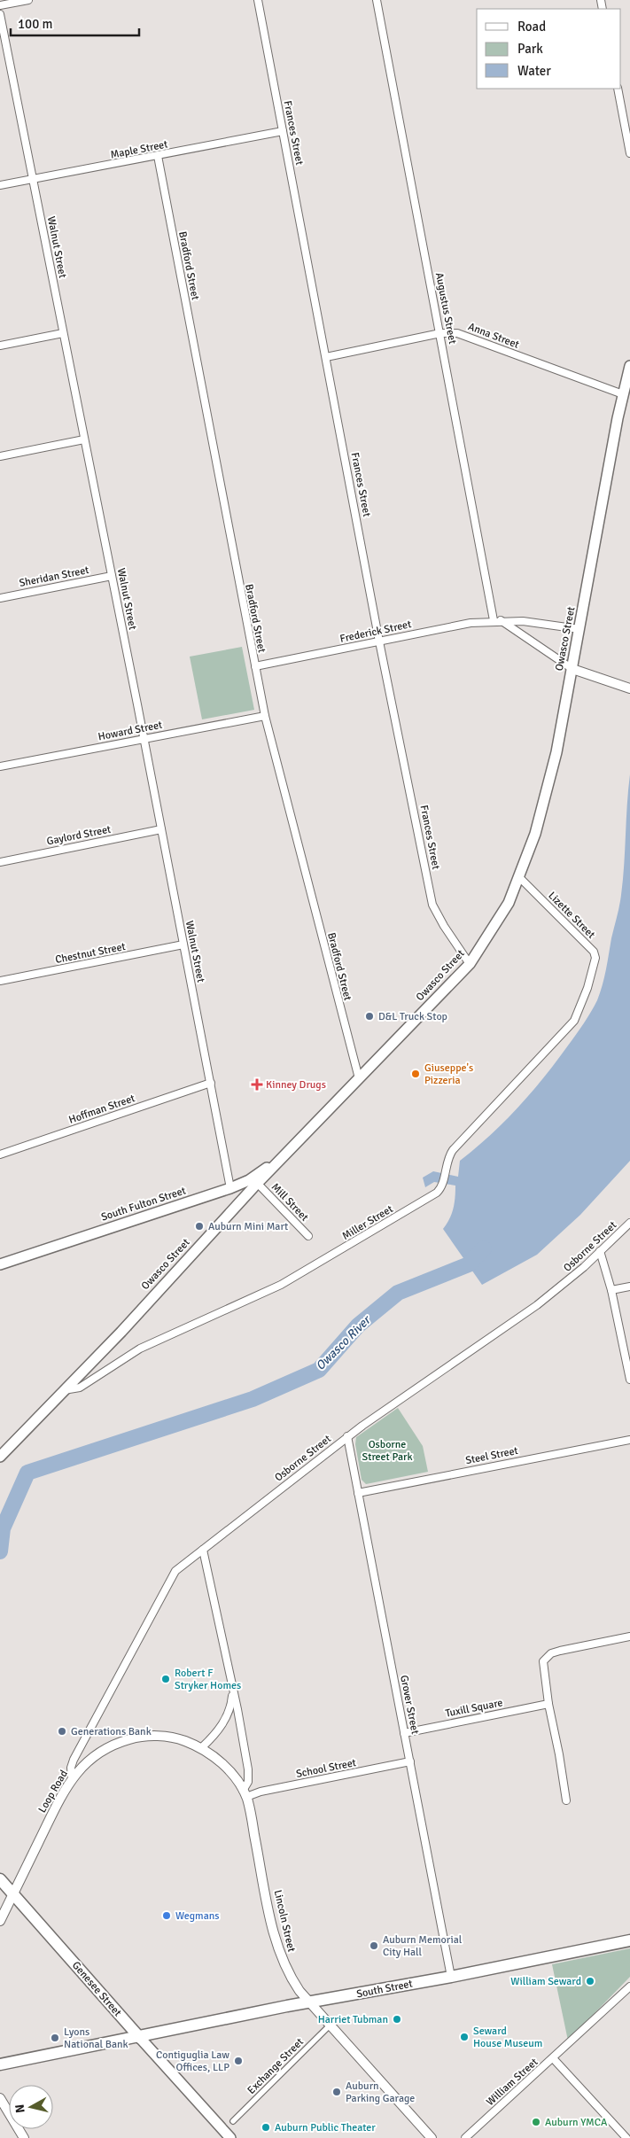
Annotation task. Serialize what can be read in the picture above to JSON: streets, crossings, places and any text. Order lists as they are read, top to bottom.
{
  "streets": {
    "main road": [
      "Owasco Street",
      "South Fulton Street",
      "Genesee Street",
      "South Street"
    ],
    "street": [
      "Frances Street",
      "Maple Street",
      "Walnut Street",
      "Bradford Street",
      "Augustus Street",
      "Anna Street",
      "Sheridan Street",
      "Frederick Street",
      "Howard Street",
      "Gaylord Street",
      "Lizette Street",
      "Chestnut Street",
      "Hoffman Street",
      "Mill Street",
      "Miller Street",
      "Osborne Street",
      "Steel Street",
      "Grover Street",
      "Tuxill Square",
      "School Street",
      "Loop Road",
      "Lincoln Street",
      "Exchange Street",
      "William Street"
    ]
  },
  "crossings": [
    ["Frances Street", "Maple Street"],
    ["Frances Street", "Anna Street"],
    ["Frances Street", "Frederick Street"],
    ["Frances Street", "Owasco Street"],
    ["Maple Street", "Walnut Street"],
    ["Maple Street", "Bradford Street"],
    ["Walnut Street", "Sheridan Street"],
    ["Walnut Street", "Howard Street"],
    ["Walnut Street", "Gaylord Street"],
    ["Walnut Street", "Chestnut Street"],
    ["Walnut Street", "Hoffman Street"],
    ["Walnut Street", "South Fulton Street"],
    ["Bradford Street", "Frederick Street"],
    ["Bradford Street", "Owasco Street"],
    ["Bradford Street", "Howard Street"],
    ["Augustus Street", "Anna Street"],
    ["Augustus Street", "Frederick Street"],
    ["Anna Street", "Owasco Street"],
    ["Frederick Street", "Owasco Street"],
    ["Owasco Street", "Lizette Street"],
    ["Owasco Street", "Mill Street"],
    ["Owasco Street", "South Fulton Street"],
    ["Owasco Street", "Miller Street"],
    ["Lizette Street", "Miller Street"],
    ["Osborne Street", "Grover Street"],
    ["Osborne Street", "Loop Road"],
    ["Osborne Street", "Lincoln Street"],
    ["Steel Street", "Grover Street"],
    ["Grover Street", "Tuxill Square"],
    ["Grover Street", "School Street"],
    ["Grover Street", "South Street"],
    ["School Street", "Lincoln Street"],
    ["Loop Road", "Lincoln Street"],
    ["Loop Road", "Genesee Street"],
    ["Lincoln Street", "South Street"],
    ["Lincoln Street", "Exchange Street"],
    ["Genesee Street", "South Street"]
  ],
  "water": ["Owasco River"],
  "parks": ["Osborne Street Park"],
  "places": {
    "other": [
      "D&L Truck Stop",
      "Giuseppe's Pizzeria",
      "Auburn Mini Mart",
      "Robert F Stryker Homes",
      "Generations Bank",
      "Wegmans",
      "Auburn Memorial City Hall",
      "William Seward",
      "Harriet Tubman",
      "Seward House Museum",
      "Lyons National Bank",
      "Contiguglia Law Offices, LLP",
      "Auburn Parking Garage",
      "Auburn YMCA",
      "Auburn Public Theater"
    ],
    "health": ["Kinney Drugs"]
  },
  "legend": ["Road", "Park", "Water"],
  "scale_bar": "100 m",
  "north": "left"
}
